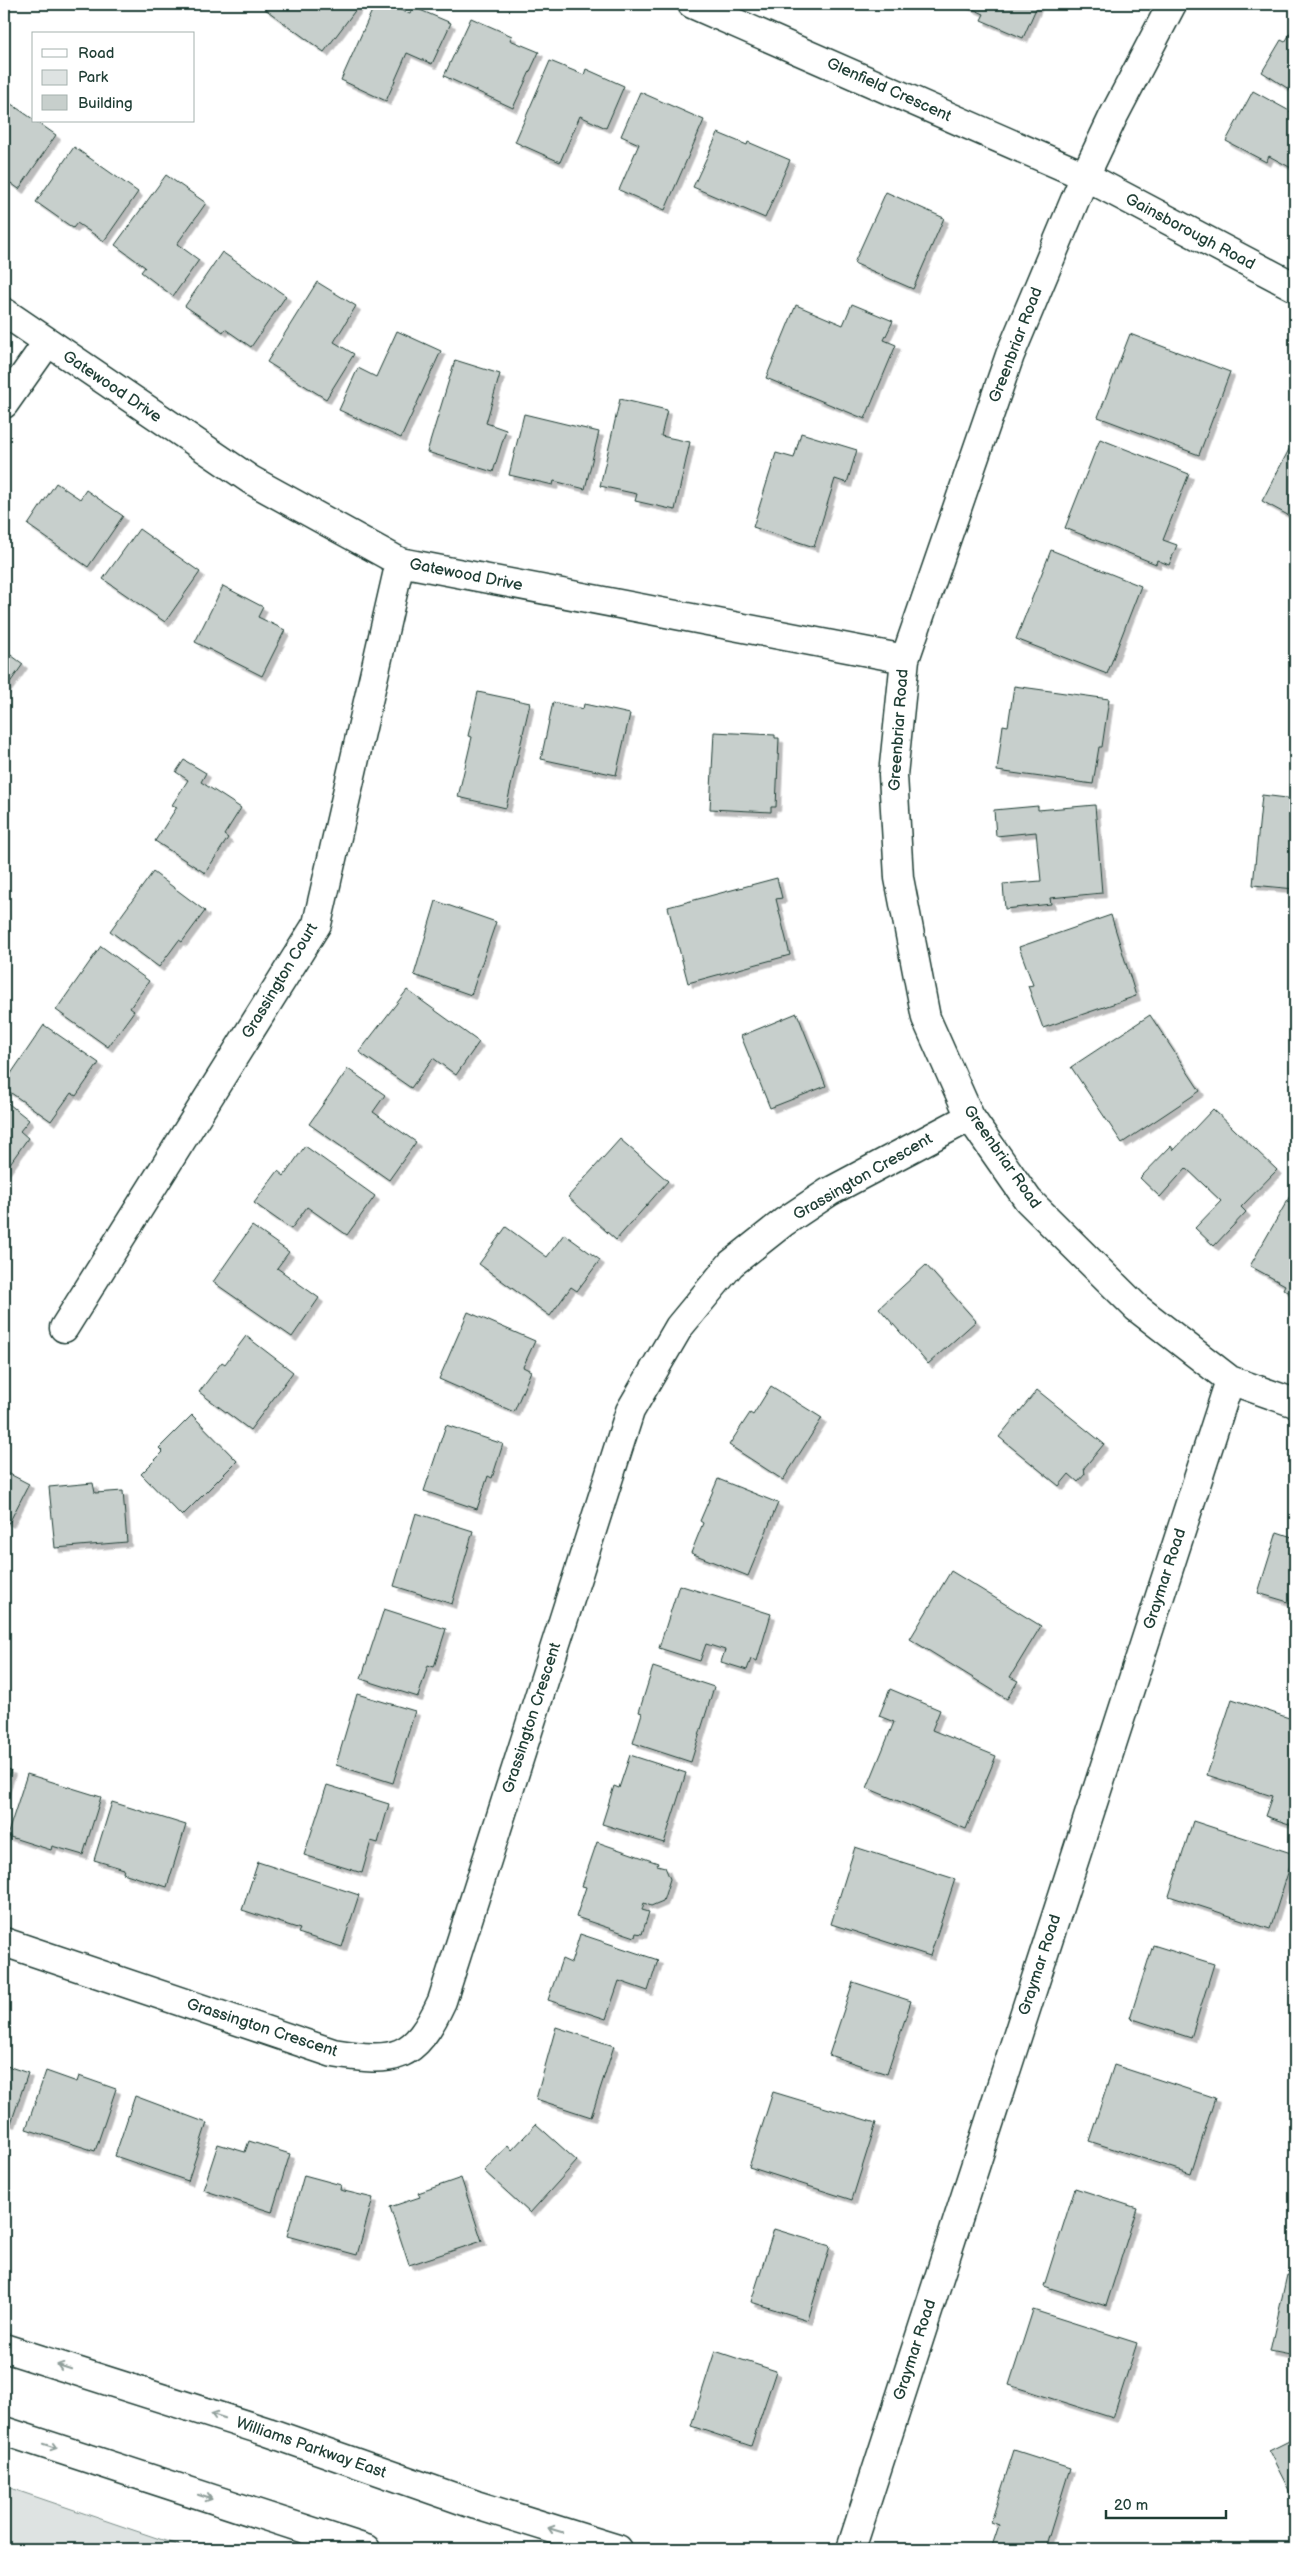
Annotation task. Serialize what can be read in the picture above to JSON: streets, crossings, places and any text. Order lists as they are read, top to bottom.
{
  "streets": {
    "street": [
      "Glenfield Crescent",
      "Gainsborough Road",
      "Greenbriar Road",
      "Gatewood Drive",
      "Grassington Court",
      "Grassington Crescent",
      "Graymar Road",
      "Williams Parkway East"
    ]
  },
  "crossings": [
    ["Glenfield Crescent", "Gainsborough Road"],
    ["Glenfield Crescent", "Greenbriar Road"],
    ["Gainsborough Road", "Greenbriar Road"],
    ["Greenbriar Road", "Gatewood Drive"],
    ["Greenbriar Road", "Grassington Crescent"],
    ["Greenbriar Road", "Graymar Road"],
    ["Gatewood Drive", "Grassington Court"]
  ],
  "legend": ["Road", "Park", "Building"],
  "scale_bar": "20 m"
}
